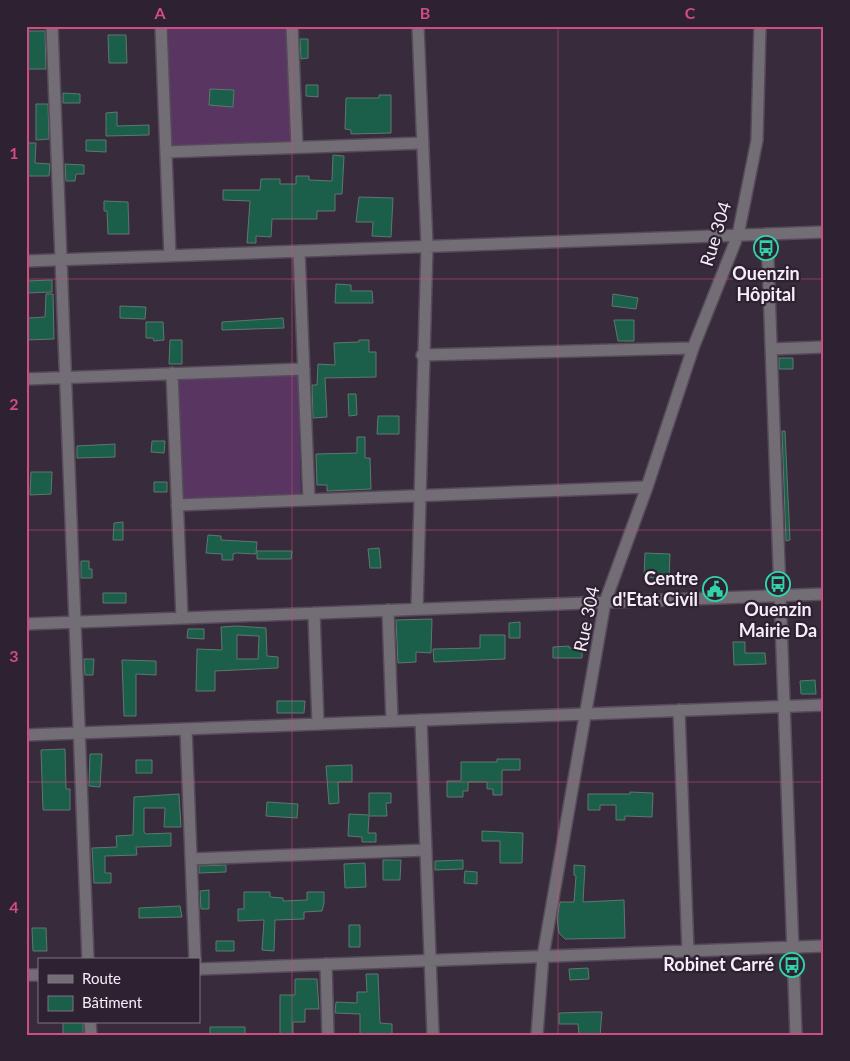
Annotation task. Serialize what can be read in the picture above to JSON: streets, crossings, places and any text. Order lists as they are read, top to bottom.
{
  "streets": {
    "street": ["Rue 304"]
  },
  "places": {
    "bus stop": ["Ouenzin Hôpital", "Ouenzin Mairie Da", "Robinet Carré"],
    "public building": ["Centre d'Etat Civil"]
  },
  "legend": ["Route", "Bâtiment"],
  "grid": {
    "columns": ["A", "B", "C"],
    "rows": [
      "1",
      "2",
      "3",
      "4"
    ]
  }
}
